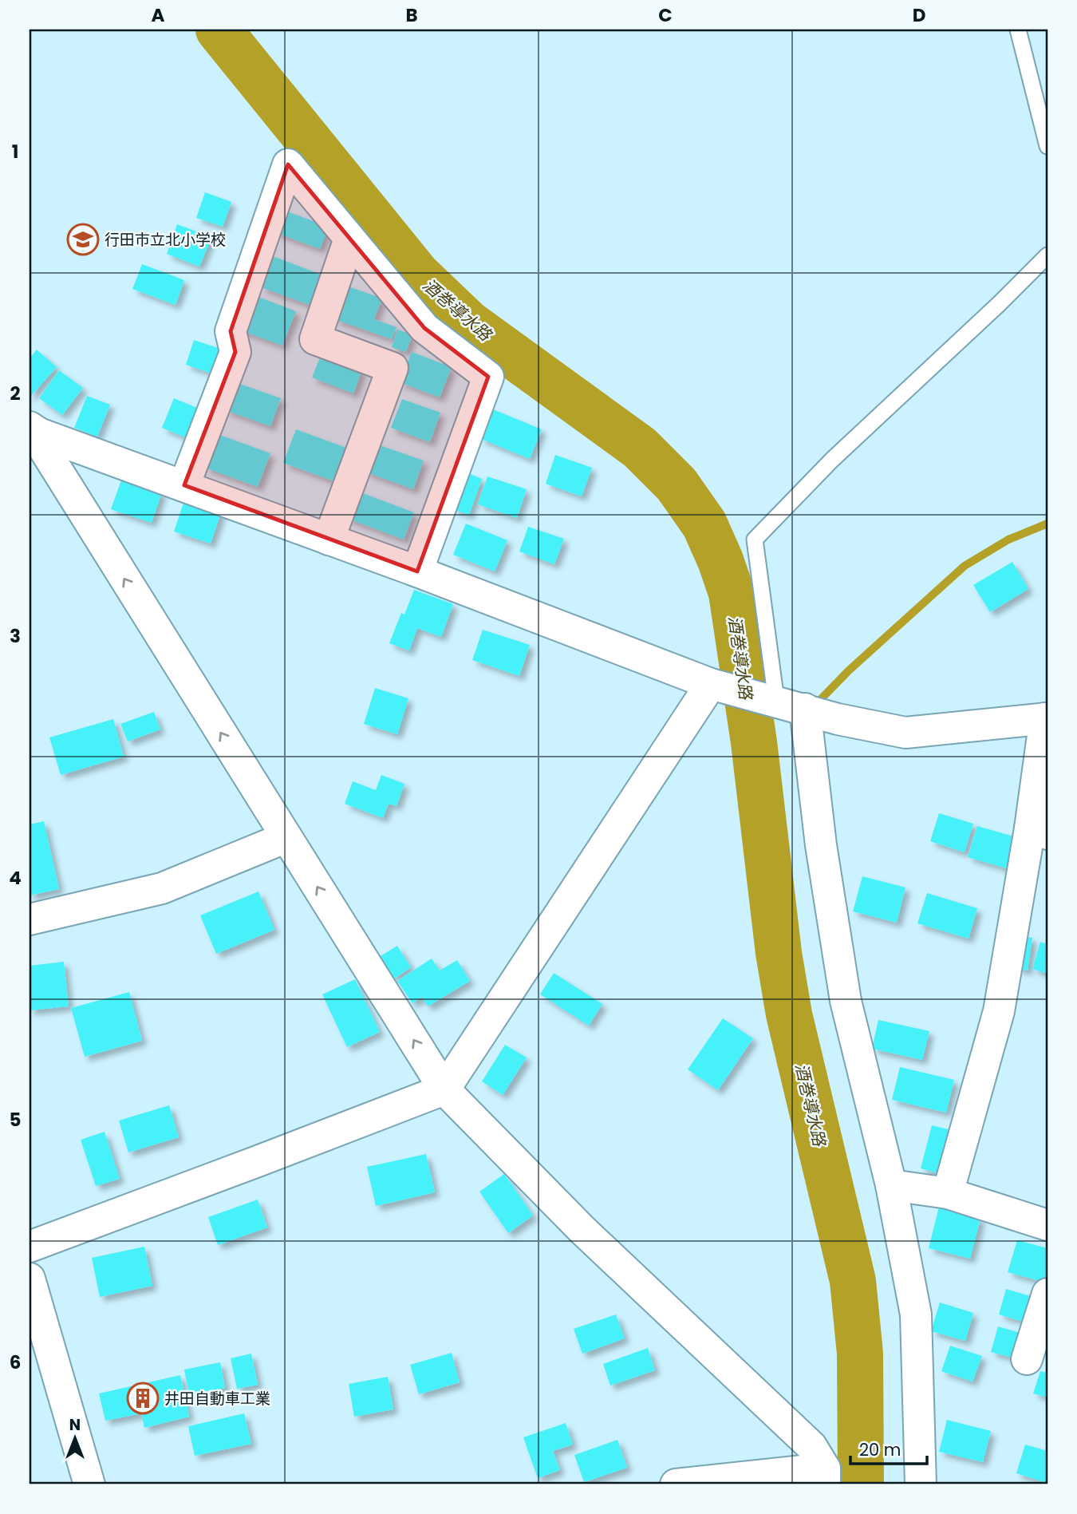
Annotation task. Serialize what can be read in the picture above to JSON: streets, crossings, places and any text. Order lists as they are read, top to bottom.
{
  "water": ["酒巻導水路"],
  "places": {
    "school or university": ["行田市立北小学校"],
    "building": ["井田自動車工業"]
  },
  "scale_bar": "20 m",
  "north": "top",
  "grid": {
    "columns": [
      "A",
      "B",
      "C",
      "D"
    ],
    "rows": [
      "1",
      "2",
      "3",
      "4",
      "5",
      "6"
    ]
  }
}
